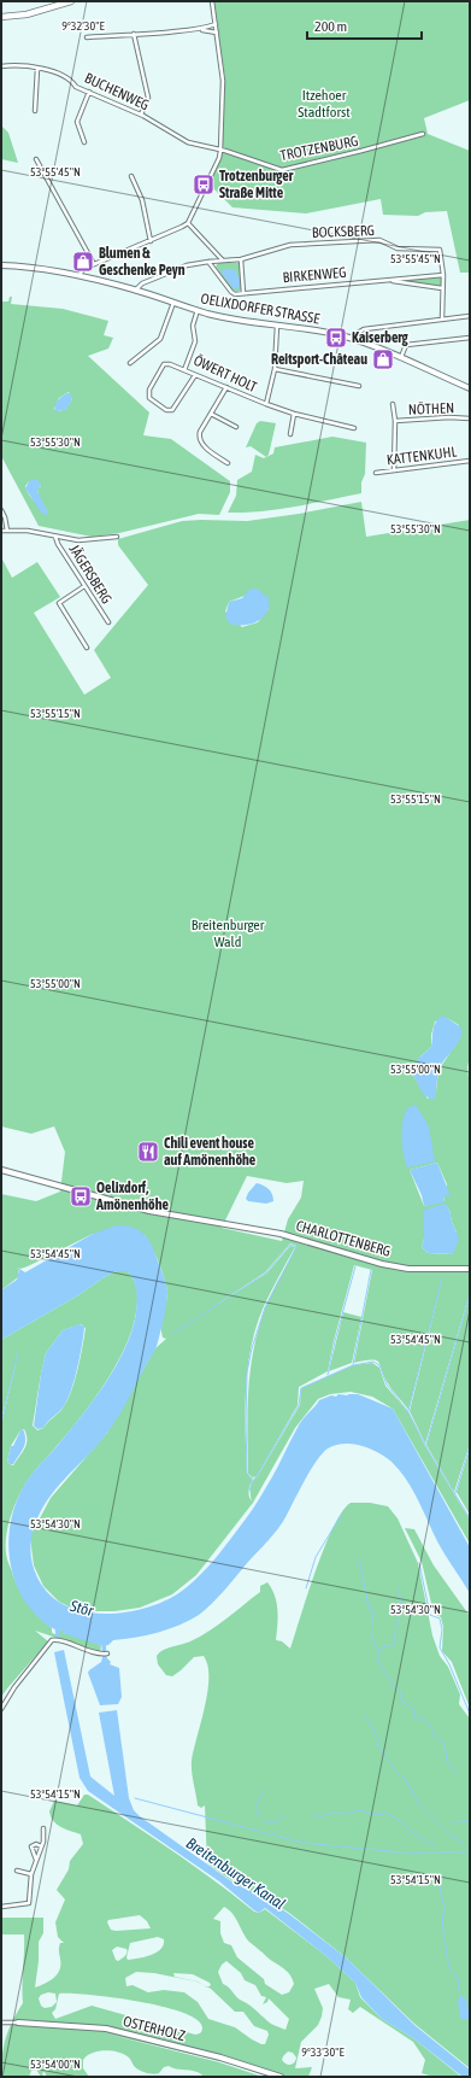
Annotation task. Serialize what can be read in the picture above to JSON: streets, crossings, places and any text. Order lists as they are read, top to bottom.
{
  "streets": {
    "street": [
      "BUCHENWEG",
      "TROTZENBURG",
      "BOCKSBERG",
      "BIRKENWEG",
      "OELIXDORFER STRASSE",
      "ÖWERT HOLT",
      "NÖTHEN",
      "KATTENKUHL",
      "JÄGERSBERG",
      "CHARLOTTENBERG",
      "OSTERHOLZ"
    ]
  },
  "crossings": [
    ["BUCHENWEG", "TROTZENBURG"],
    ["BOCKSBERG", "BIRKENWEG"],
    ["BOCKSBERG", "OELIXDORFER STRASSE"],
    ["OELIXDORFER STRASSE", "ÖWERT HOLT"],
    ["NÖTHEN", "KATTENKUHL"]
  ],
  "water": ["Stör", "Breitenburger Kanal"],
  "parks": ["Itzehoer Stadtforst", "Breitenburger Wald"],
  "places": {
    "bus stop": ["Trotzenburger Straße Mitte", "Kaiserberg", "Oelixdorf, Amönenhöhe"],
    "shop": ["Blumen & Geschenke Peyn", "Reitsport-Château"],
    "restaurant": ["Chili event house auf Amönenhöhe"]
  },
  "scale_bar": "200 m",
  "coordinates": [
    "9°32'30\"E",
    "53°55'45\"N",
    "53°55'30\"N",
    "53°55'15\"N",
    "53°55'00\"N",
    "53°54'45\"N",
    "53°54'30\"N",
    "53°54'15\"N",
    "9°33'30\"E",
    "53°54'00\"N"
  ]
}
